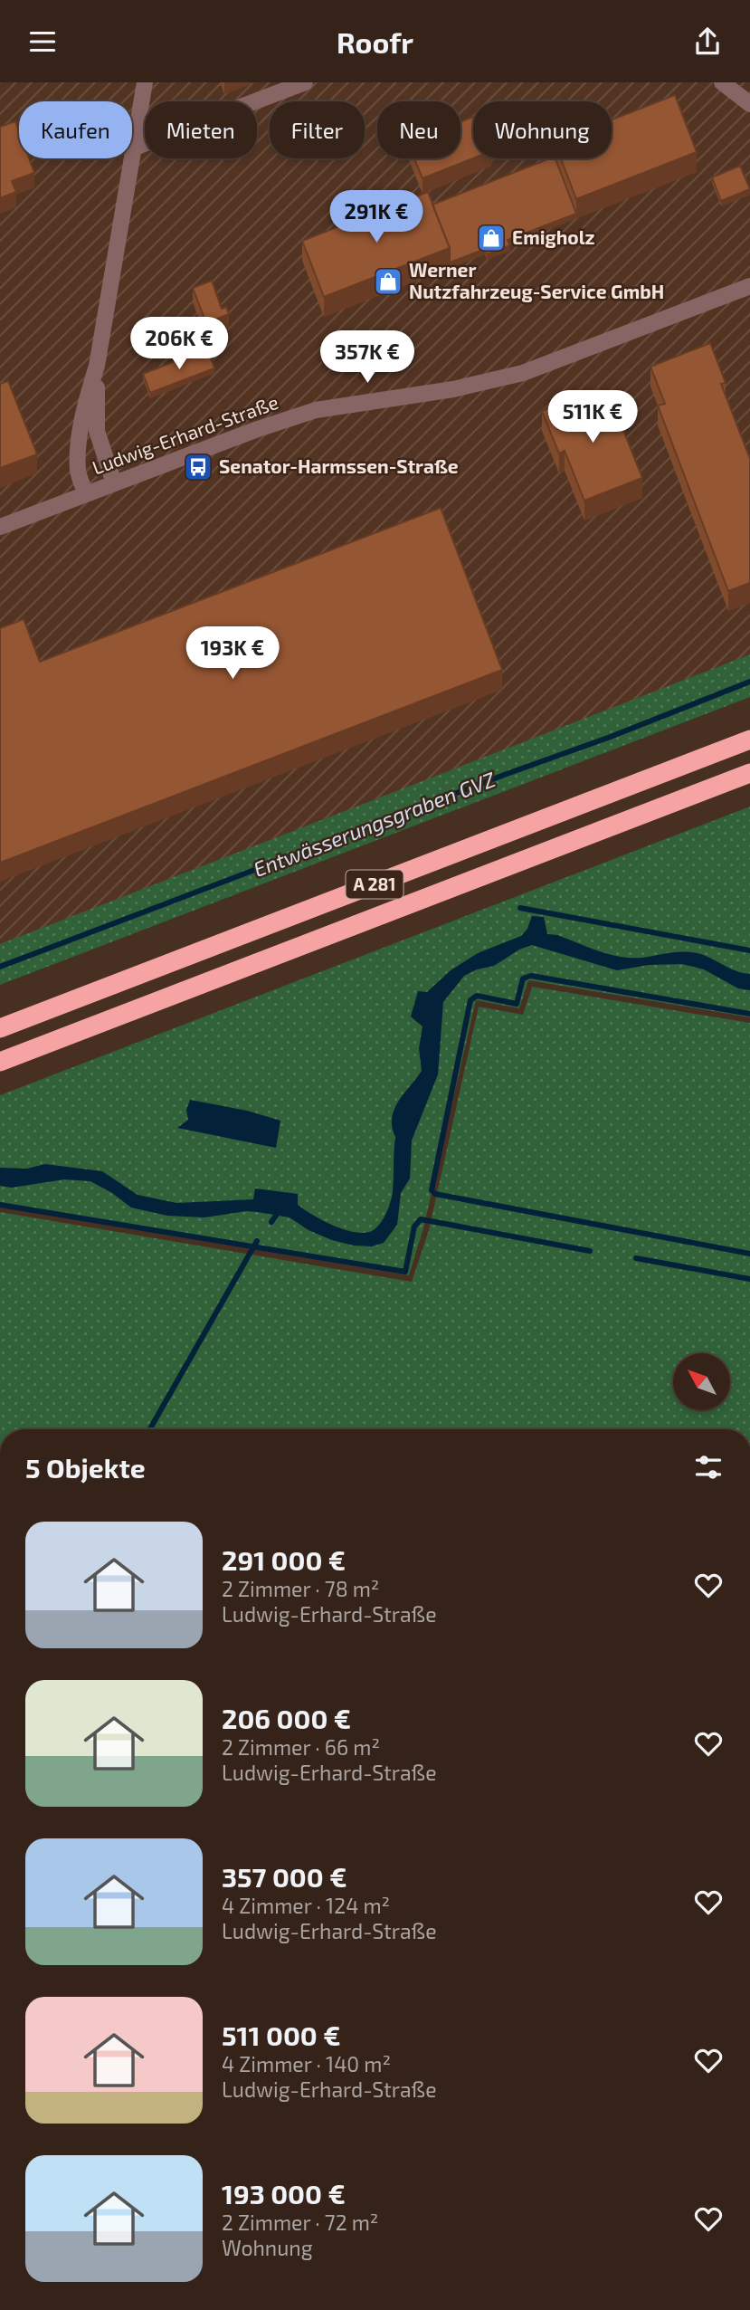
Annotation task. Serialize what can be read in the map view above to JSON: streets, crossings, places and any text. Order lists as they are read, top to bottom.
{
  "streets": {
    "highway": ["A 281"],
    "street": ["Ludwig-Erhard-Straße"]
  },
  "water": ["Entwässerungsgraben GVZ"],
  "places": {
    "shop": ["Emigholz", "Werner Nutzfahrzeug-Service GmbH"],
    "bus stop": ["Senator-Harmssen-Straße"]
  },
  "north": "top left",
  "page": {
    "header": "Roofr",
    "chip": [
      "Kaufen",
      "Mieten",
      "Filter",
      "Neu",
      "Wohnung"
    ],
    "price": [
      "291K €",
      "206K €",
      "357K €",
      "511K €",
      "193K €"
    ],
    "heading": "5 Objekte",
    "list": [
      {
        "name": "291 000 €",
        "note": "2 Zimmer · 78 m² · Ludwig-Erhard-Straße"
      },
      {
        "name": "206 000 €",
        "note": "2 Zimmer · 66 m² · Ludwig-Erhard-Straße"
      },
      {
        "name": "357 000 €",
        "note": "4 Zimmer · 124 m² · Ludwig-Erhard-Straße"
      },
      {
        "name": "511 000 €",
        "note": "4 Zimmer · 140 m² · Ludwig-Erhard-Straße"
      },
      {
        "name": "193 000 €",
        "note": "2 Zimmer · 72 m² · Wohnung"
      }
    ]
  }
}
